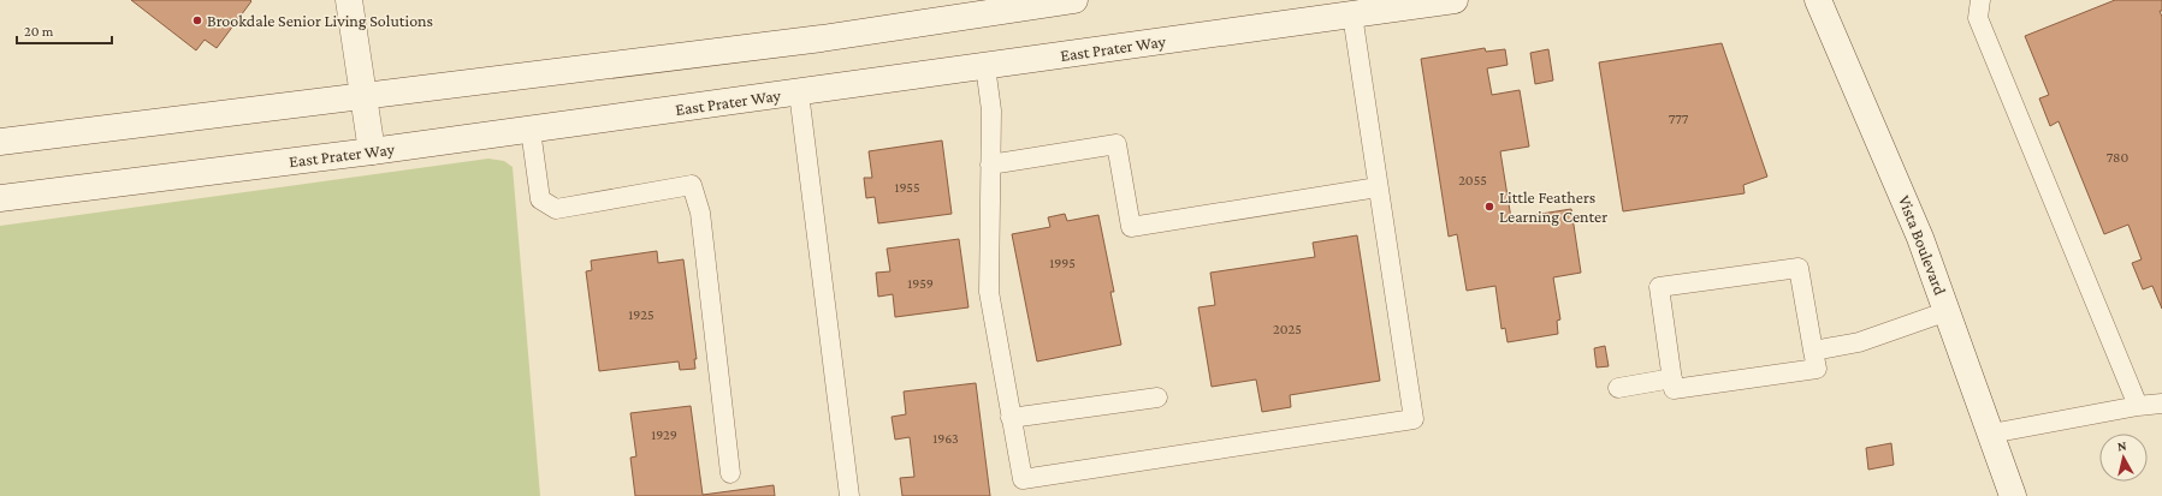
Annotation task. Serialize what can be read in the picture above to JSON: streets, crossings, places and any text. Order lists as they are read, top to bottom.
{
  "streets": {
    "main road": ["East Prater Way", "Vista Boulevard"]
  },
  "places": ["Brookdale Senior Living Solutions", "Little Feathers Learning Center"],
  "house_numbers": [
    "777",
    "780",
    "2055",
    "1955",
    "1995",
    "1959",
    "1925",
    "2025",
    "1929",
    "1963"
  ],
  "scale_bar": "20 m",
  "north": "top"
}
